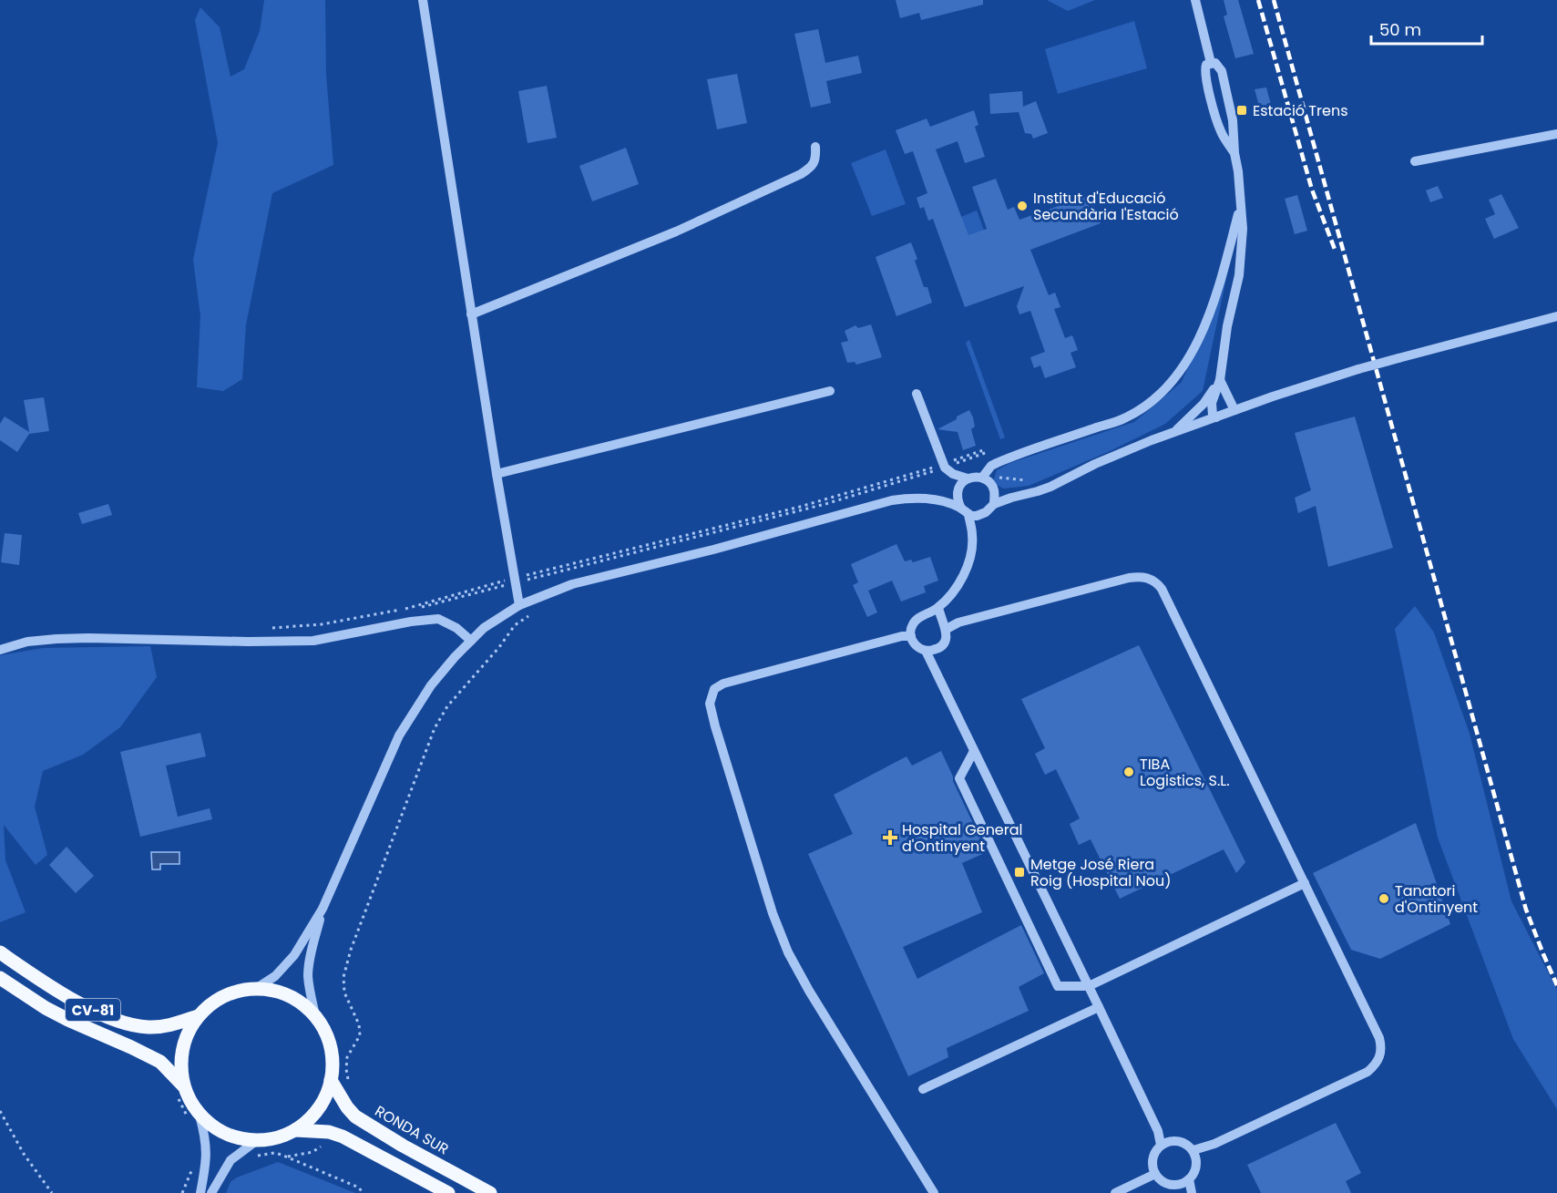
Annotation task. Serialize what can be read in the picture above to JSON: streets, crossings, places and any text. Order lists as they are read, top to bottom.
{
  "streets": {
    "main road": ["CV-81", "RONDA SUR"]
  },
  "crossings": [
    ["CV-81", "RONDA SUR"]
  ],
  "places": {
    "transit": ["Estació Trens", "Metge José Riera Roig (Hospital Nou)"],
    "other": ["Institut d'Educació Secundària l'Estació", "TIBA Logistics, S.L.", "Tanatori d'Ontinyent"],
    "health": ["Hospital General d'Ontinyent"]
  },
  "scale_bar": "50 m"
}
